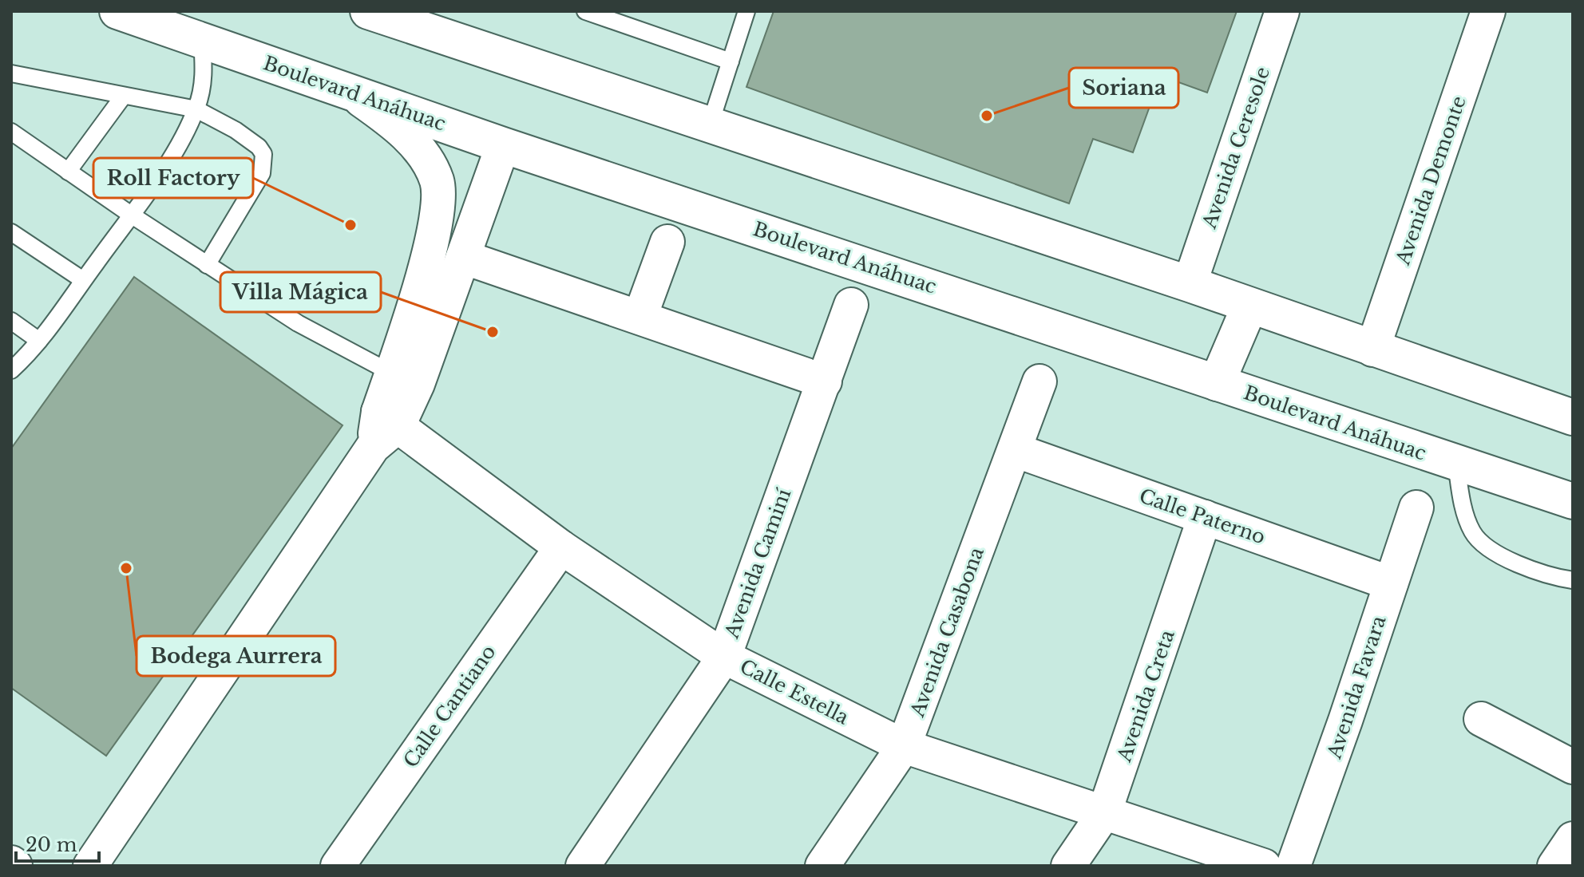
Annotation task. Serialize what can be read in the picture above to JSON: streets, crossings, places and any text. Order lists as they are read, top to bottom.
{
  "streets": {
    "street": [
      "Boulevard Anáhuac",
      "Avenida Ceresole",
      "Avenida Demonte",
      "Calle Paterno",
      "Avenida Caminí",
      "Avenida Casabona",
      "Avenida Favara",
      "Calle Estella",
      "Avenida Creta",
      "Calle Cantiano"
    ]
  },
  "crossings": [
    ["Calle Paterno", "Avenida Casabona"],
    ["Calle Paterno", "Avenida Favara"],
    ["Calle Paterno", "Avenida Creta"],
    ["Avenida Caminí", "Calle Estella"],
    ["Avenida Casabona", "Calle Estella"],
    ["Calle Estella", "Avenida Creta"],
    ["Calle Estella", "Calle Cantiano"]
  ],
  "places": [
    "Soriana",
    "Roll Factory",
    "Villa Mágica",
    "Bodega Aurrera"
  ],
  "scale_bar": "20 m"
}
